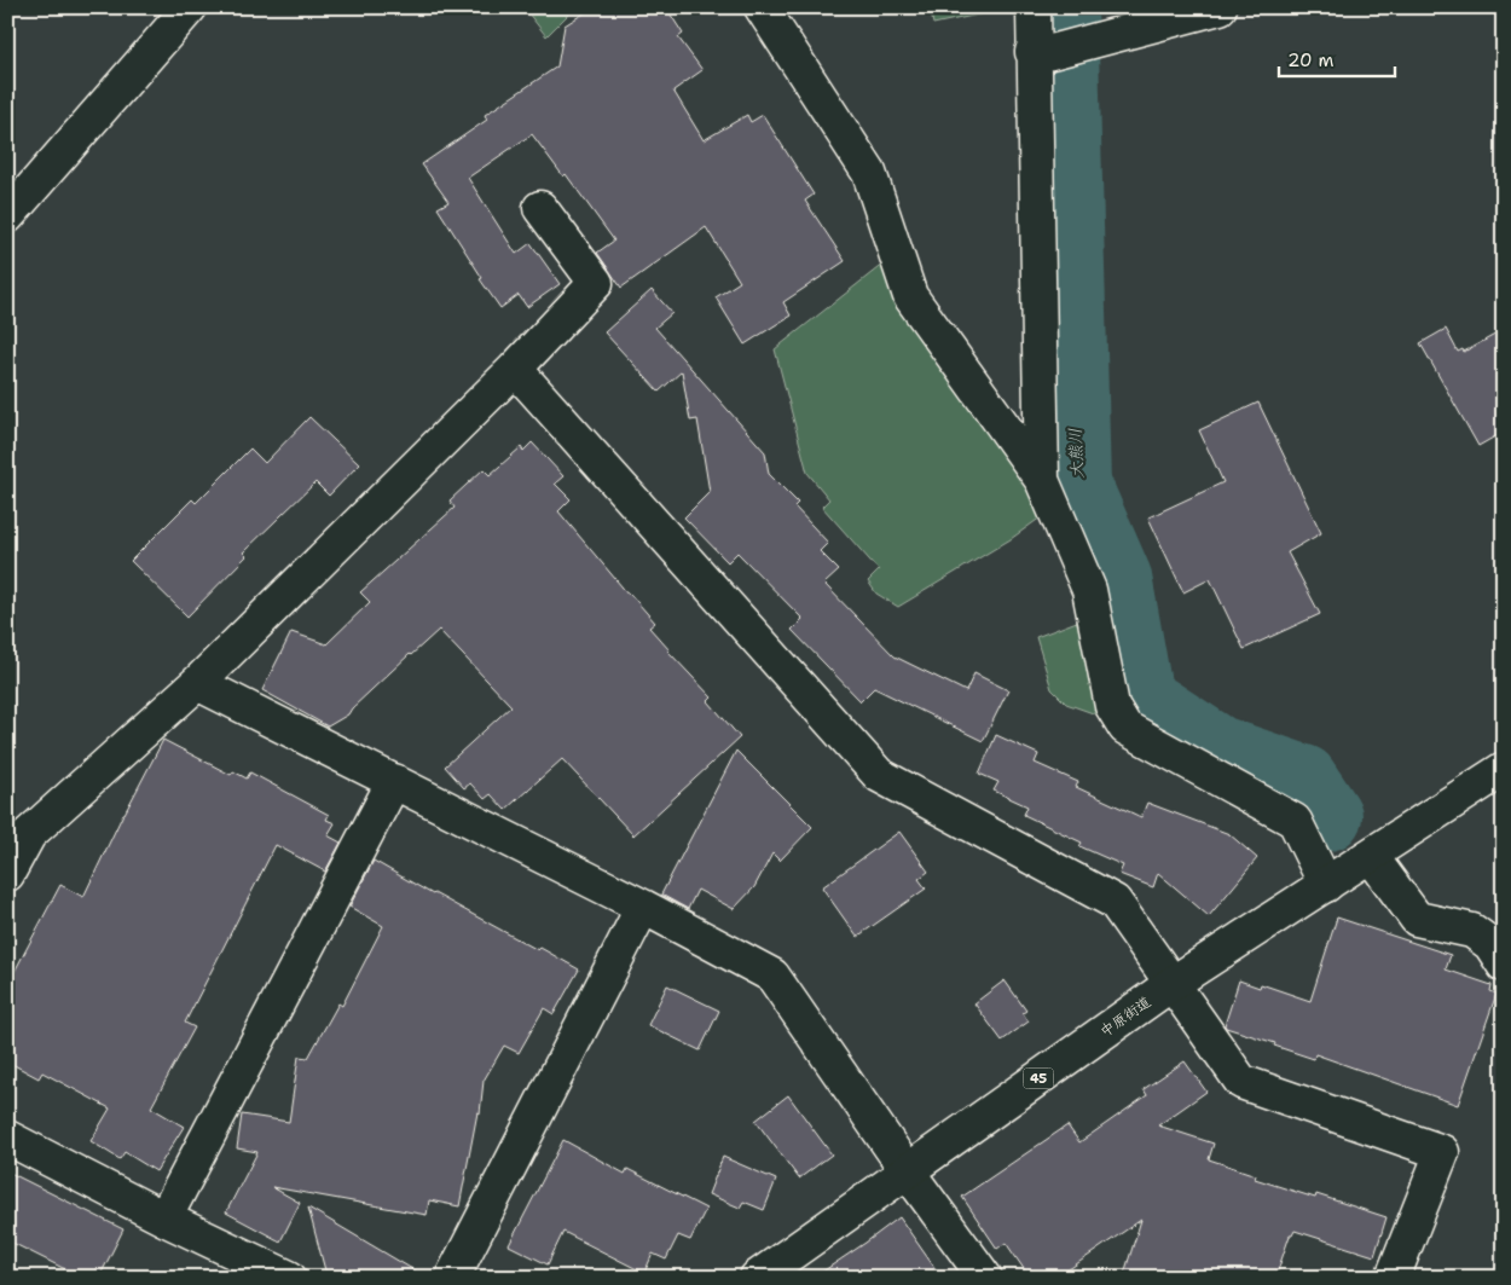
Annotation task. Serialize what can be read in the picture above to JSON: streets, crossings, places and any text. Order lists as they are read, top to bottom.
{
  "streets": {
    "street": ["中原街道", "45"]
  },
  "water": ["大熊川"],
  "scale_bar": "20 m"
}
